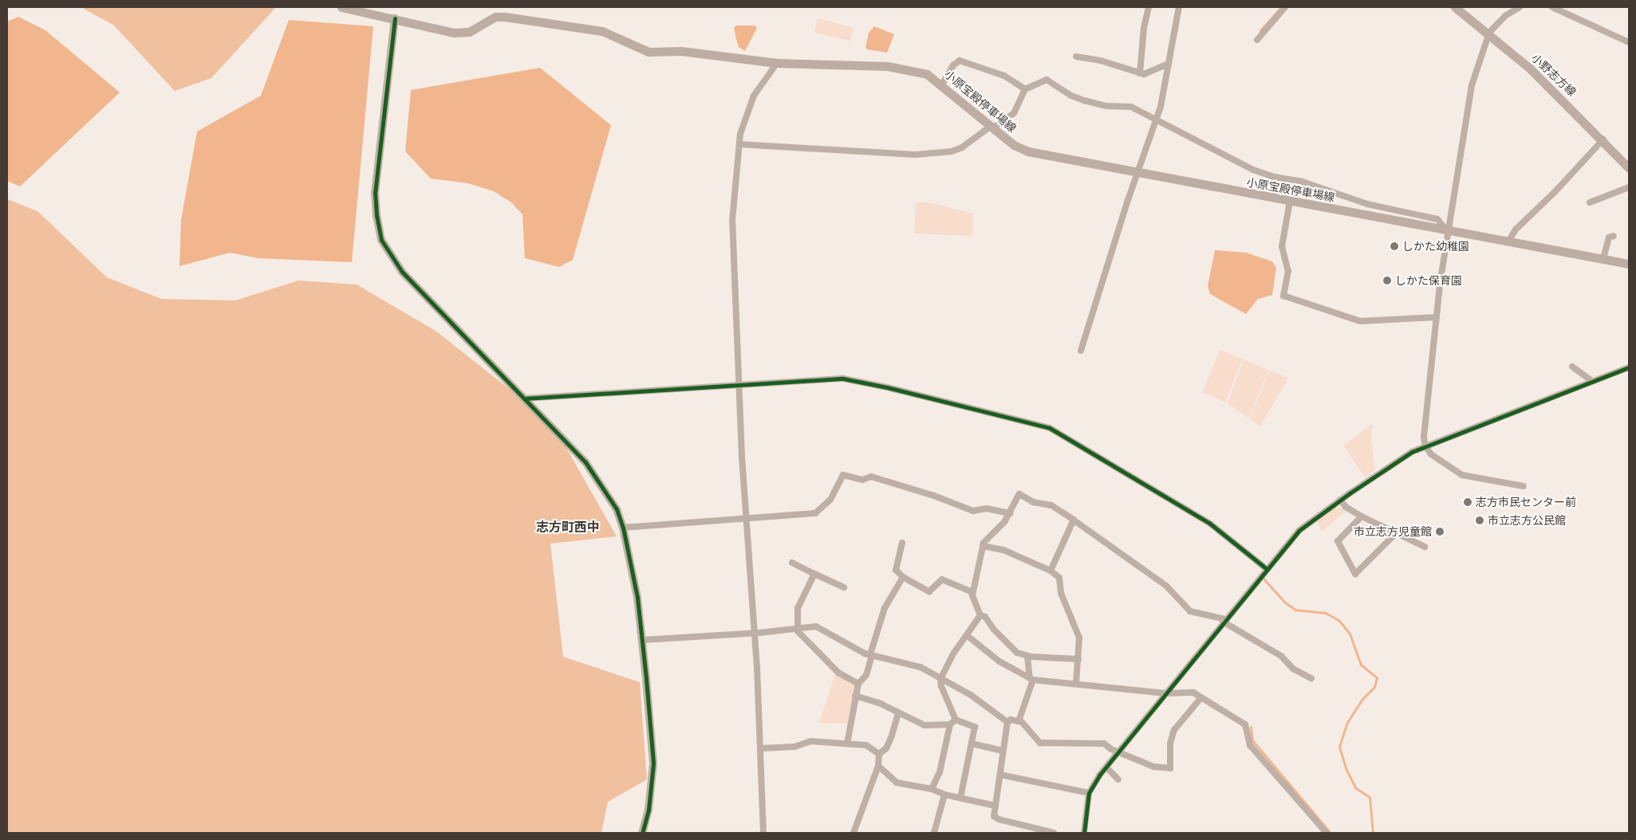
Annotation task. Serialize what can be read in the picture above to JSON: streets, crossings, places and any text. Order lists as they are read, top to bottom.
{
  "streets": {
    "main road": ["小野志方線", "小原宝殿停車場線"]
  },
  "districts": ["志方町西中"],
  "places": [
    "しかた幼稚園",
    "しかた保育園",
    "志方市民センター前",
    "市立志方公民館",
    "市立志方児童館"
  ]
}
